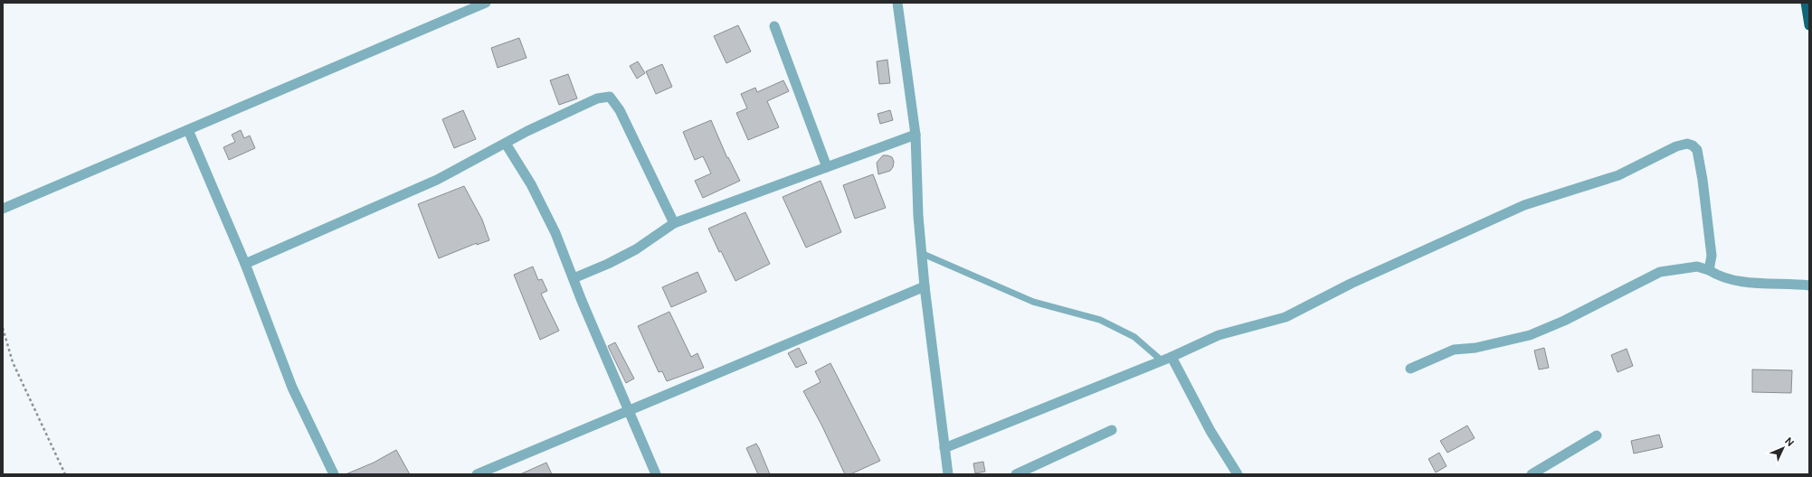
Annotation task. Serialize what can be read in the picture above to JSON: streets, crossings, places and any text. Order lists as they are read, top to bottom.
{
  "north": "top right"
}
